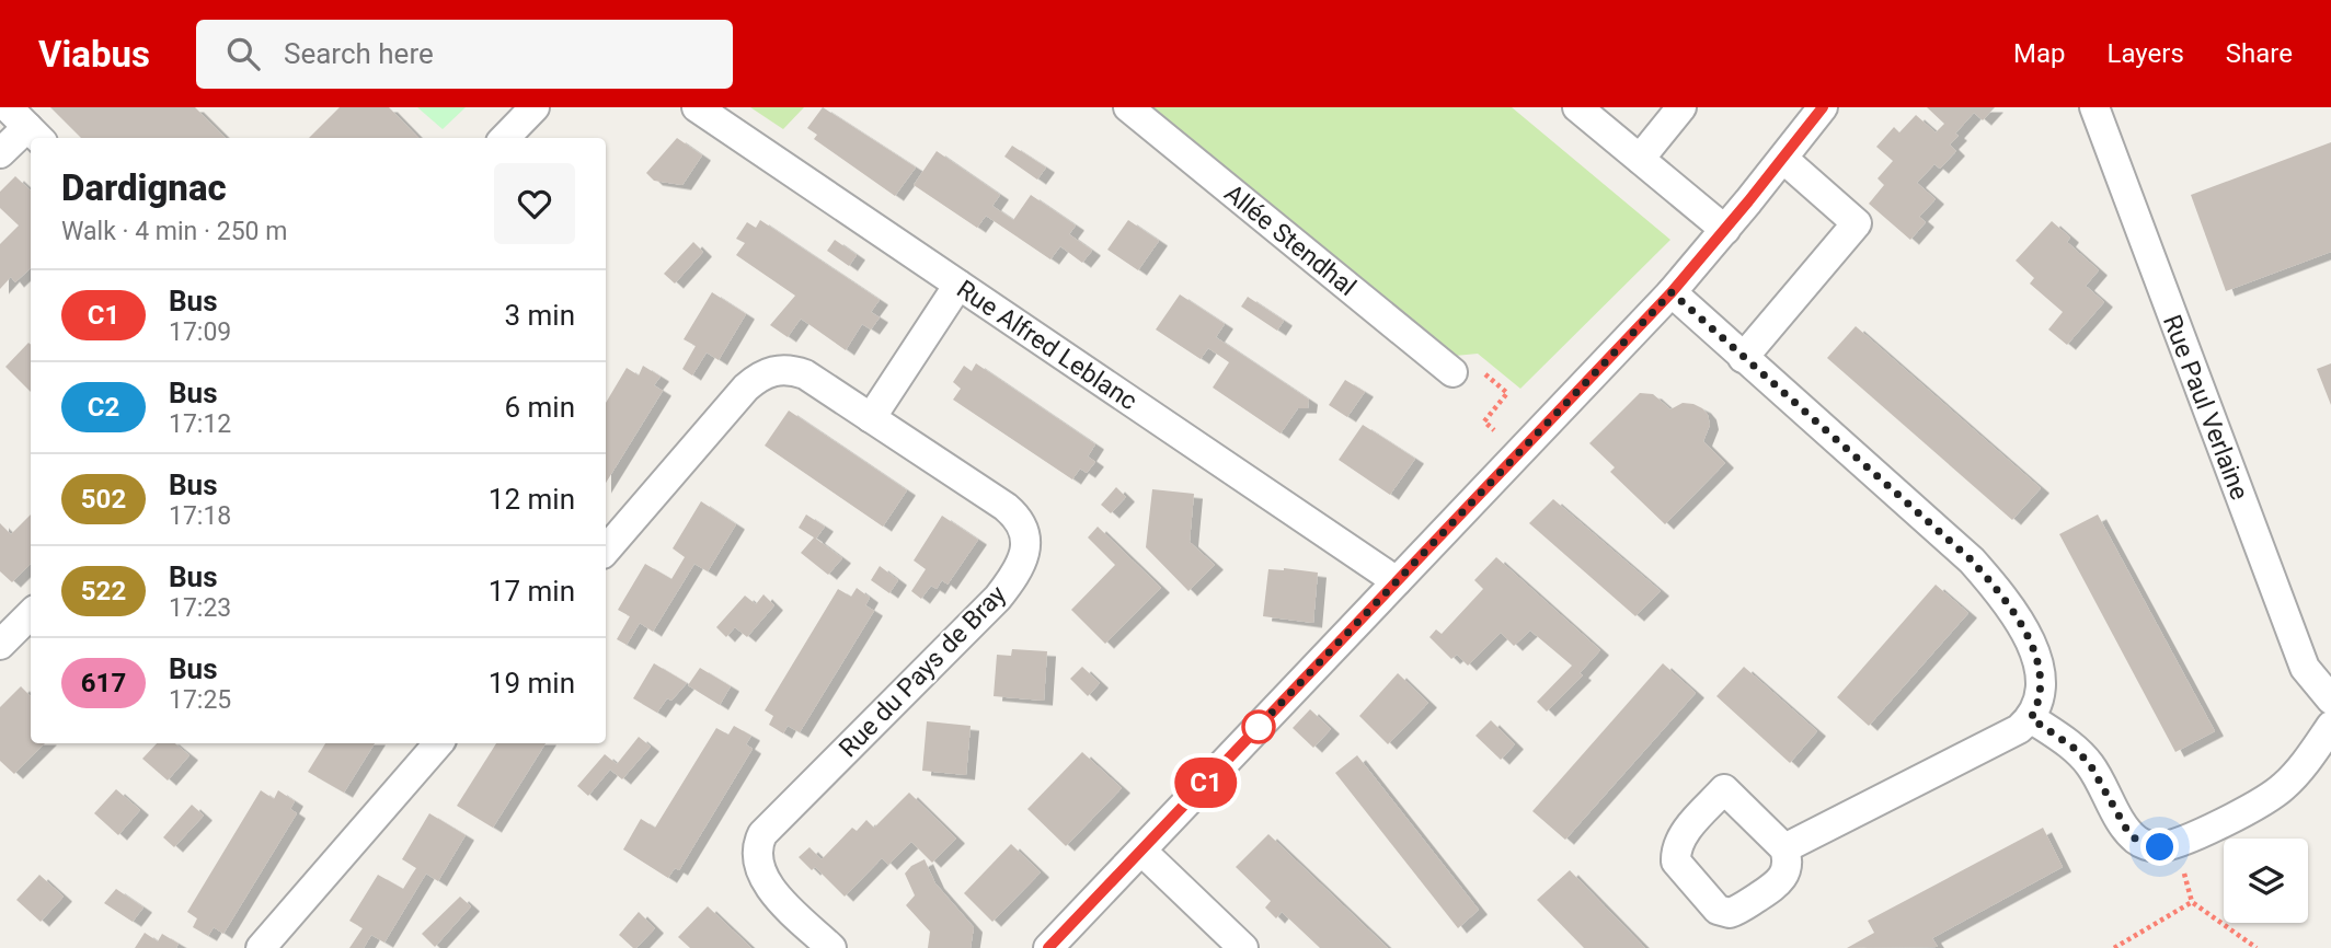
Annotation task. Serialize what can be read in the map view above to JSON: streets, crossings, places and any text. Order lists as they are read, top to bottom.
{
  "streets": {
    "street": [
      "Allée Stendhal",
      "Rue Alfred Leblanc",
      "Rue Paul Verlaine",
      "Rue du Pays de Bray"
    ]
  },
  "lines": ["bus line C1"],
  "page": {
    "header": "Viabus",
    "search": "Search here",
    "nav": ["Map", "Layers", "Share"],
    "on_map": "C1",
    "heading": ["Dardignac", "Walk · 4 min · 250 m"],
    "list": [
      {
        "mark": "C1",
        "name": "Bus",
        "note": "17:09",
        "value": "3 min"
      },
      {
        "mark": "C2",
        "name": "Bus",
        "note": "17:12",
        "value": "6 min"
      },
      {
        "mark": "502",
        "name": "Bus",
        "note": "17:18",
        "value": "12 min"
      },
      {
        "mark": "522",
        "name": "Bus",
        "note": "17:23",
        "value": "17 min"
      },
      {
        "mark": "617",
        "name": "Bus",
        "note": "17:25",
        "value": "19 min"
      }
    ]
  }
}
